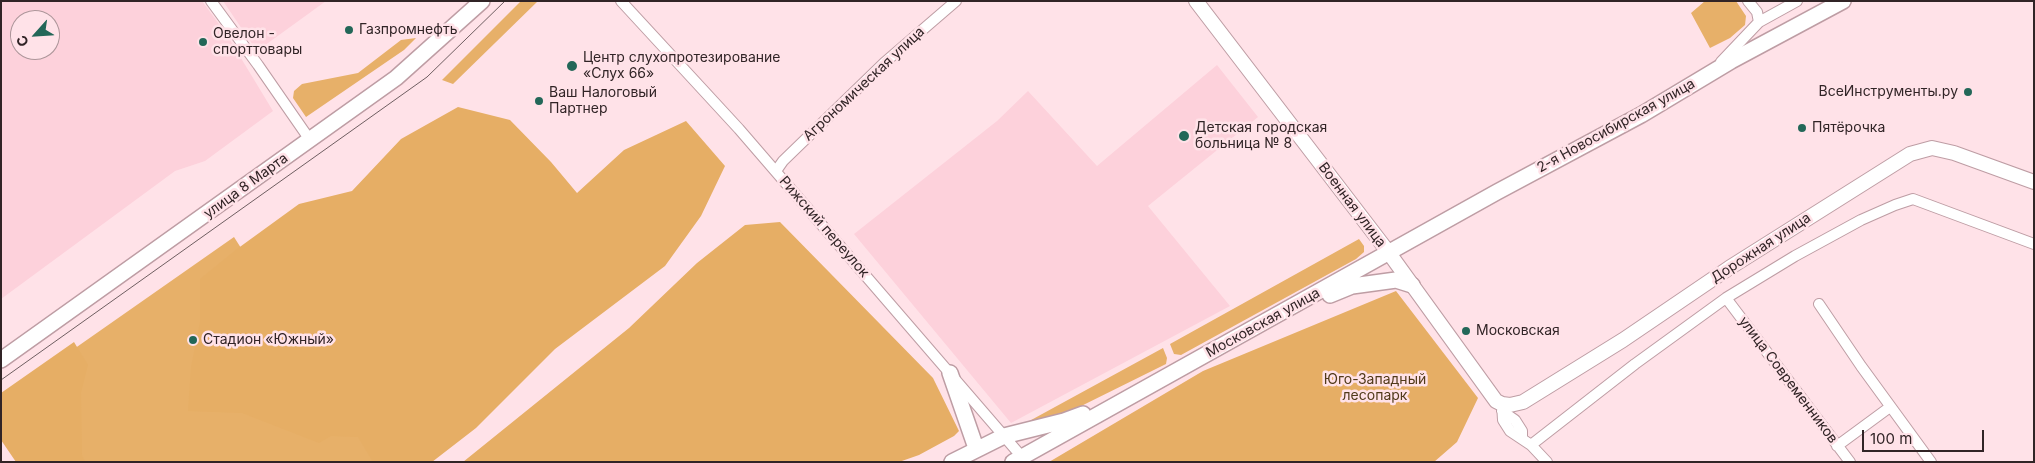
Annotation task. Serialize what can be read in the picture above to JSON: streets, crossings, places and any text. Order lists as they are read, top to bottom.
{
  "streets": {
    "main road": ["2-я Новосибирская улица", "улица 8 Марта", "Московская улица"],
    "street": [
      "Агрономическая улица",
      "Военная улица",
      "Рижский переулок",
      "Дорожная улица",
      "улица Современников"
    ]
  },
  "crossings": [
    ["Агрономическая улица", "Рижский переулок"],
    ["2-я Новосибирская улица", "Военная улица"],
    ["2-я Новосибирская улица", "Московская улица"],
    ["Военная улица", "Дорожная улица"],
    ["Военная улица", "Московская улица"],
    ["Рижский переулок", "Московская улица"]
  ],
  "parks": ["Юго-Западный лесопарк"],
  "places": [
    "Газпромнефть",
    "Овелон - спорттовары",
    "Центр слухопротезирование «Слух 66»",
    "ВсеИнструменты.ру",
    "Ваш Налоговый Партнер",
    "Пятёрочка",
    "Детская городская больница № 8",
    "Московская",
    "Стадион «Южный»"
  ],
  "scale_bar": "100 m",
  "north": "bottom left"
}
